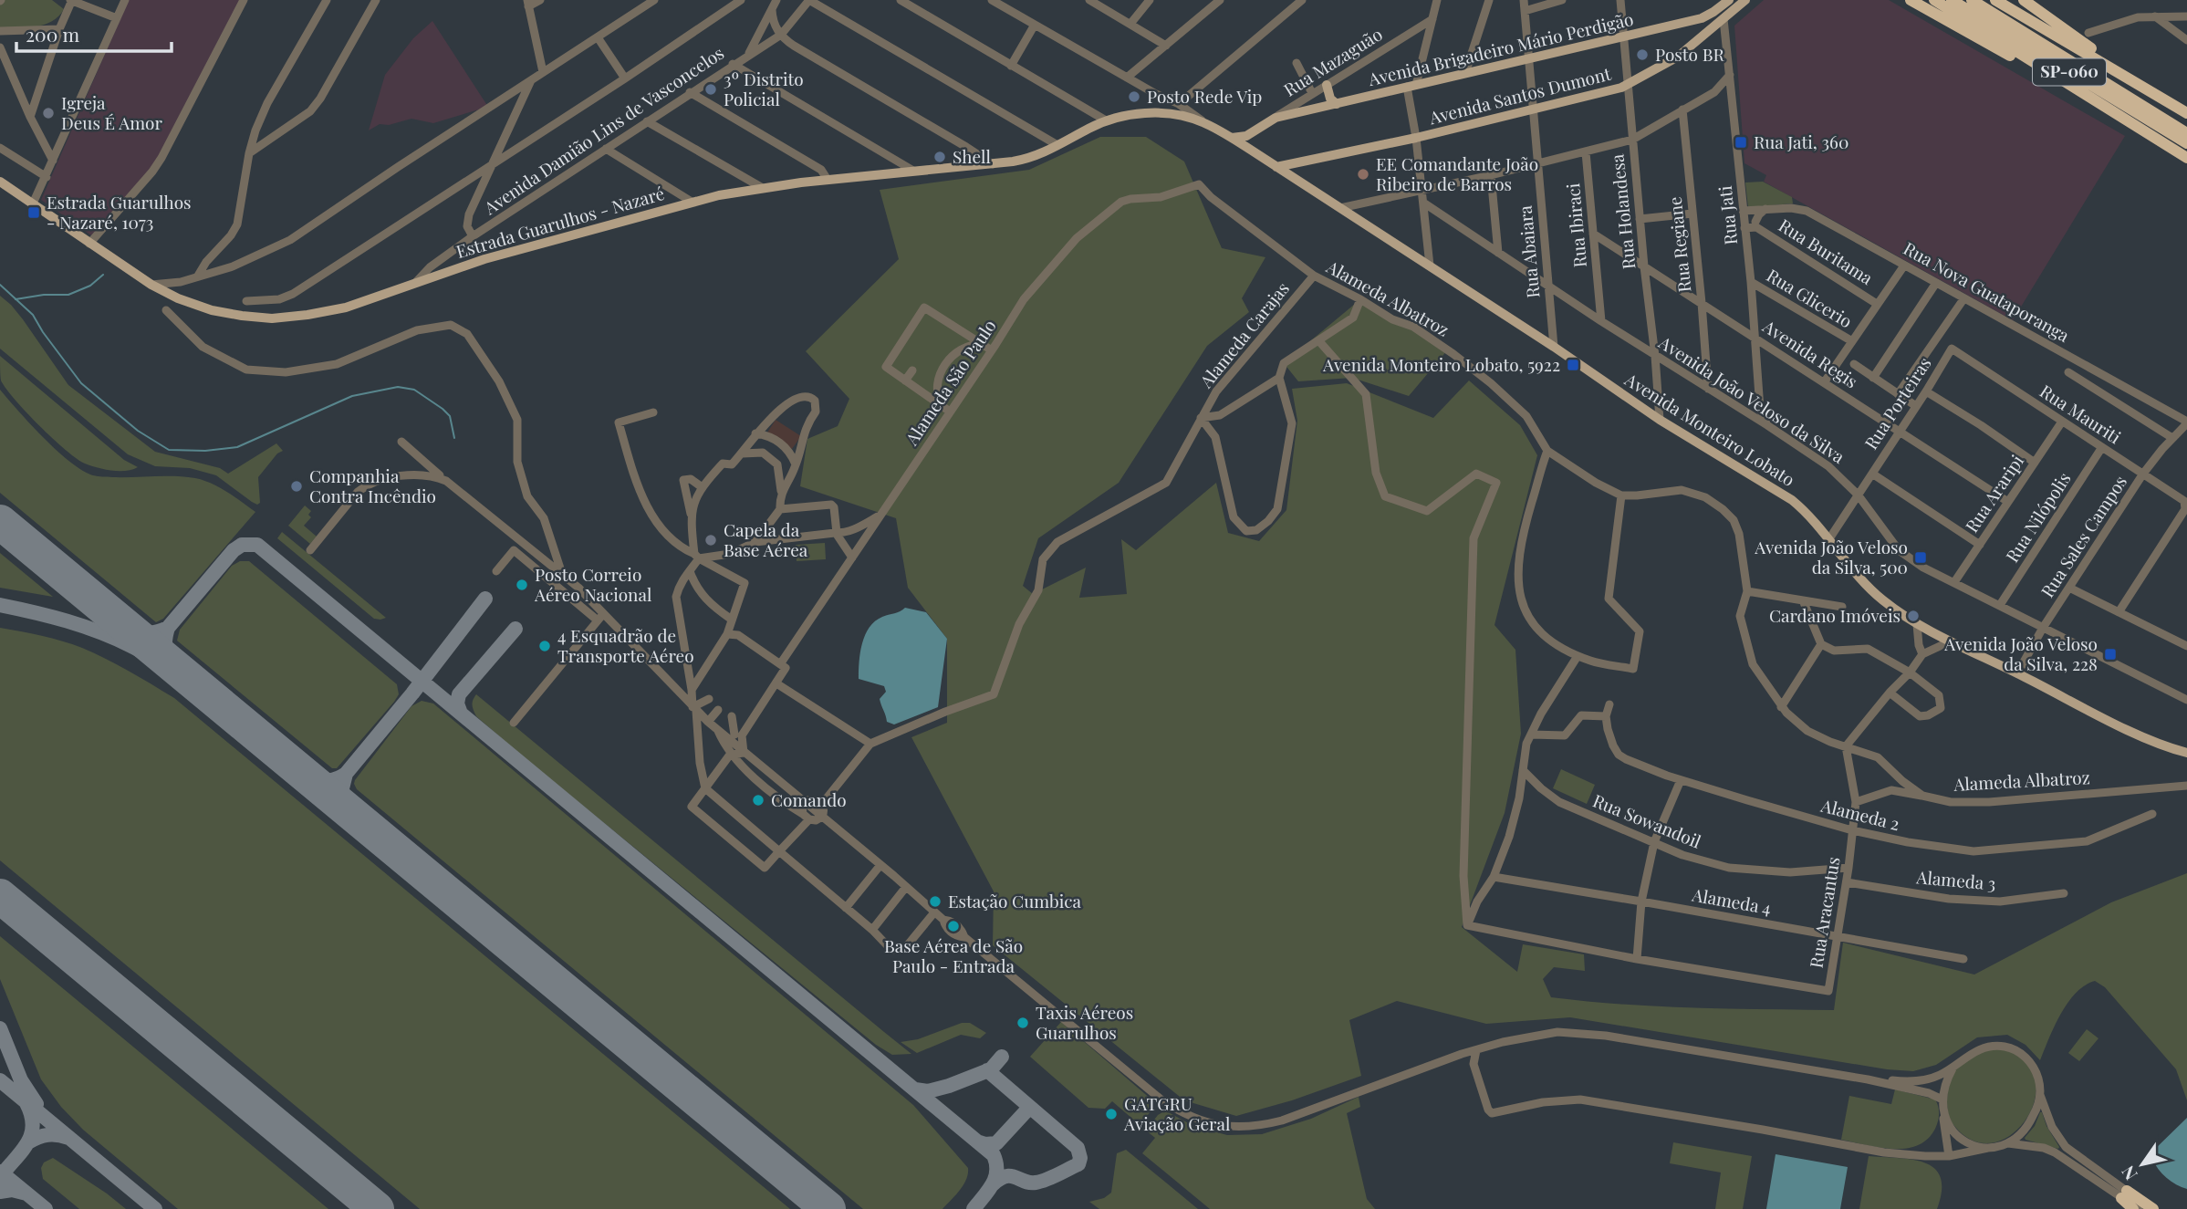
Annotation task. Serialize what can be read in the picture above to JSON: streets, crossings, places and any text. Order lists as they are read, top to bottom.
{
  "streets": {
    "highway": ["SP-060"],
    "main road": [
      "Avenida Brigadeiro Mário Perdigão",
      "Rua Mazaguão",
      "Avenida Santos Dumont",
      "Estrada Guarulhos - Nazaré",
      "Avenida Monteiro Lobato"
    ],
    "street": [
      "Avenida Damião Lins de Vasconcelos",
      "Rua Holandesa",
      "Rua Jati",
      "Rua Ibiraci",
      "Rua Regiane",
      "Rua Abaiara",
      "Rua Buritama",
      "Rua Nova Guataporanga",
      "Alameda Albatroz",
      "Rua Glicerio",
      "Alameda Carajas",
      "Avenida Regis",
      "Alameda São Paulo",
      "Avenida João Veloso da Silva",
      "Rua Porteiras",
      "Rua Mauriti",
      "Rua Araripi",
      "Rua Nilópolis",
      "Rua Sales Campos",
      "Alameda 2",
      "Rua Sowandoil",
      "Alameda 3",
      "Alameda 4",
      "Rua Aracantus"
    ]
  },
  "crossings": [
    ["Avenida Brigadeiro Mário Perdigão", "Rua Mazaguão"],
    ["Avenida Brigadeiro Mário Perdigão", "Rua Holandesa"],
    ["Avenida Brigadeiro Mário Perdigão", "Rua Abaiara"],
    ["Rua Mazaguão", "Avenida Monteiro Lobato"],
    ["Avenida Santos Dumont", "Rua Holandesa"],
    ["Avenida Santos Dumont", "Rua Jati"],
    ["Avenida Santos Dumont", "Rua Abaiara"],
    ["Avenida Santos Dumont", "Avenida Monteiro Lobato"],
    ["Avenida Damião Lins de Vasconcelos", "Estrada Guarulhos - Nazaré"],
    ["Rua Holandesa", "Avenida Regis"],
    ["Rua Holandesa", "Avenida João Veloso da Silva"],
    ["Rua Holandesa", "Avenida Monteiro Lobato"],
    ["Rua Jati", "Rua Buritama"],
    ["Rua Jati", "Rua Nova Guataporanga"],
    ["Rua Jati", "Rua Glicerio"],
    ["Rua Jati", "Avenida Regis"],
    ["Rua Jati", "Avenida João Veloso da Silva"],
    ["Estrada Guarulhos - Nazaré", "Avenida Monteiro Lobato"],
    ["Rua Ibiraci", "Avenida Regis"],
    ["Rua Ibiraci", "Avenida João Veloso da Silva"],
    ["Rua Regiane", "Avenida Regis"],
    ["Rua Regiane", "Avenida João Veloso da Silva"],
    ["Rua Abaiara", "Avenida João Veloso da Silva"],
    ["Rua Abaiara", "Avenida Monteiro Lobato"],
    ["Rua Buritama", "Rua Nova Guataporanga"],
    ["Rua Nova Guataporanga", "Rua Sales Campos"],
    ["Alameda Albatroz", "Alameda Carajas"],
    ["Alameda Albatroz", "Alameda São Paulo"],
    ["Alameda Albatroz", "Rua Aracantus"],
    ["Avenida Regis", "Rua Porteiras"],
    ["Avenida Regis", "Rua Araripi"],
    ["Avenida João Veloso da Silva", "Rua Porteiras"],
    ["Avenida João Veloso da Silva", "Rua Araripi"],
    ["Avenida João Veloso da Silva", "Rua Nilópolis"],
    ["Avenida João Veloso da Silva", "Rua Sales Campos"],
    ["Rua Porteiras", "Rua Mauriti"],
    ["Rua Porteiras", "Avenida Monteiro Lobato"],
    ["Rua Mauriti", "Rua Araripi"],
    ["Rua Mauriti", "Rua Nilópolis"],
    ["Rua Mauriti", "Rua Sales Campos"],
    ["Avenida Monteiro Lobato", "Rua Sales Campos"],
    ["Alameda 2", "Rua Aracantus"],
    ["Rua Sowandoil", "Rua Aracantus"],
    ["Alameda 3", "Rua Aracantus"],
    ["Alameda 4", "Rua Aracantus"]
  ],
  "places": {
    "other": [
      "Posto BR",
      "3º Distrito Policial",
      "Posto Rede Vip",
      "Igreja Deus É Amor",
      "Shell",
      "EE Comandante João Ribeiro de Barros",
      "Companhia Contra Incêndio",
      "Capela da Base Aérea",
      "Posto Correio Aéreo Nacional",
      "Cardano Imóveis",
      "4 Esquadrão de Transporte Aéreo",
      "Comando",
      "Estação Cumbica",
      "Base Aérea de São Paulo - Entrada",
      "Taxis Aéreos Guarulhos",
      "GATGRU Aviação Geral"
    ],
    "transit": [
      "Rua Jati, 360",
      "Estrada Guarulhos - Nazaré, 1073",
      "Avenida Monteiro Lobato, 5922",
      "Avenida João Veloso da Silva, 500",
      "Avenida João Veloso da Silva, 228"
    ]
  },
  "scale_bar": "200 m",
  "north": "bottom left"
}
